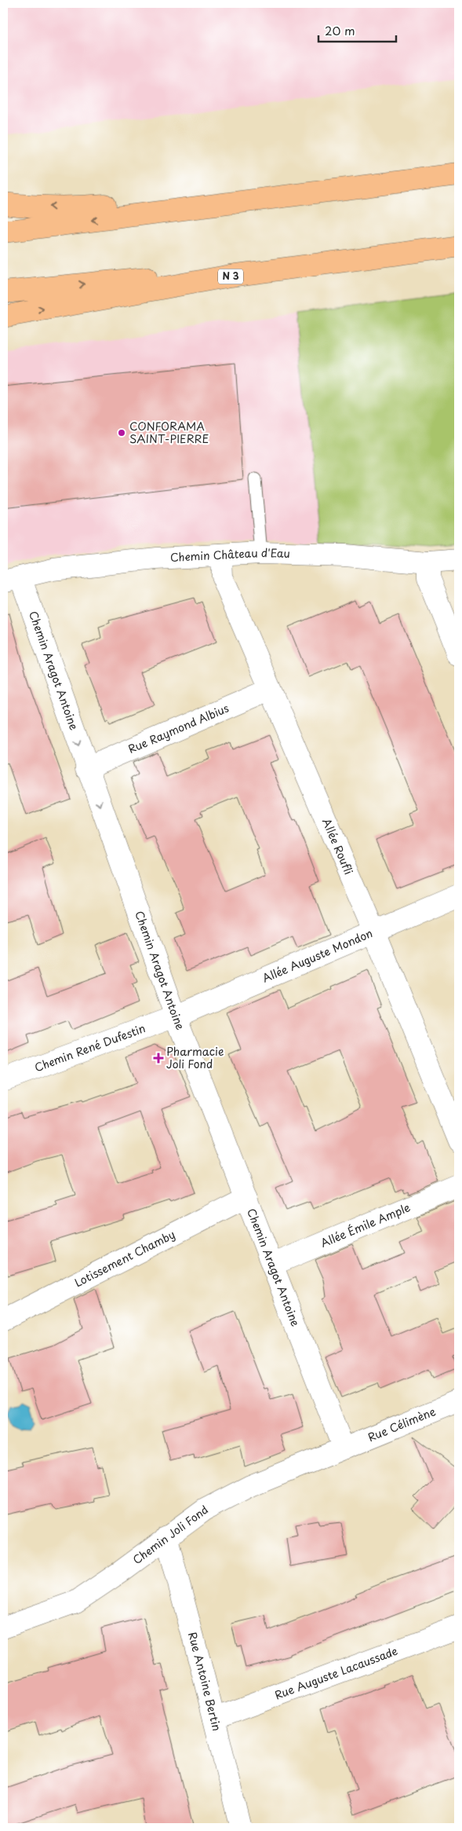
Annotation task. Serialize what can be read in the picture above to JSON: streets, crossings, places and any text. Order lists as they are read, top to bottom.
{
  "streets": {
    "highway": ["N 3"],
    "street": [
      "Chemin Château d'Eau",
      "Chemin Aragot Antoine",
      "Rue Raymond Albius",
      "Allée Roufli",
      "Allée Auguste Mondon",
      "Chemin René Dufestin",
      "Allée Émile Ample",
      "Lotissement Chamby",
      "Rue Célimène",
      "Chemin Joli Fond",
      "Rue Auguste Lacaussade",
      "Rue Antoine Bertin"
    ]
  },
  "crossings": [
    ["Chemin Château d'Eau", "Chemin Aragot Antoine"],
    ["Chemin Château d'Eau", "Allée Roufli"],
    ["Chemin Aragot Antoine", "Rue Raymond Albius"],
    ["Chemin Aragot Antoine", "Allée Auguste Mondon"],
    ["Chemin Aragot Antoine", "Chemin René Dufestin"],
    ["Chemin Aragot Antoine", "Allée Émile Ample"],
    ["Chemin Aragot Antoine", "Lotissement Chamby"],
    ["Chemin Aragot Antoine", "Rue Célimène"],
    ["Chemin Aragot Antoine", "Chemin Joli Fond"],
    ["Rue Raymond Albius", "Allée Roufli"],
    ["Allée Roufli", "Allée Auguste Mondon"],
    ["Allée Auguste Mondon", "Chemin René Dufestin"],
    ["Rue Célimène", "Chemin Joli Fond"],
    ["Chemin Joli Fond", "Rue Antoine Bertin"],
    ["Rue Auguste Lacaussade", "Rue Antoine Bertin"]
  ],
  "one_way": ["Chemin Aragot Antoine"],
  "places": {
    "other": ["CONFORAMA SAINT-PIERRE"],
    "health": ["Pharmacie Joli Fond"]
  },
  "scale_bar": "20 m"
}
